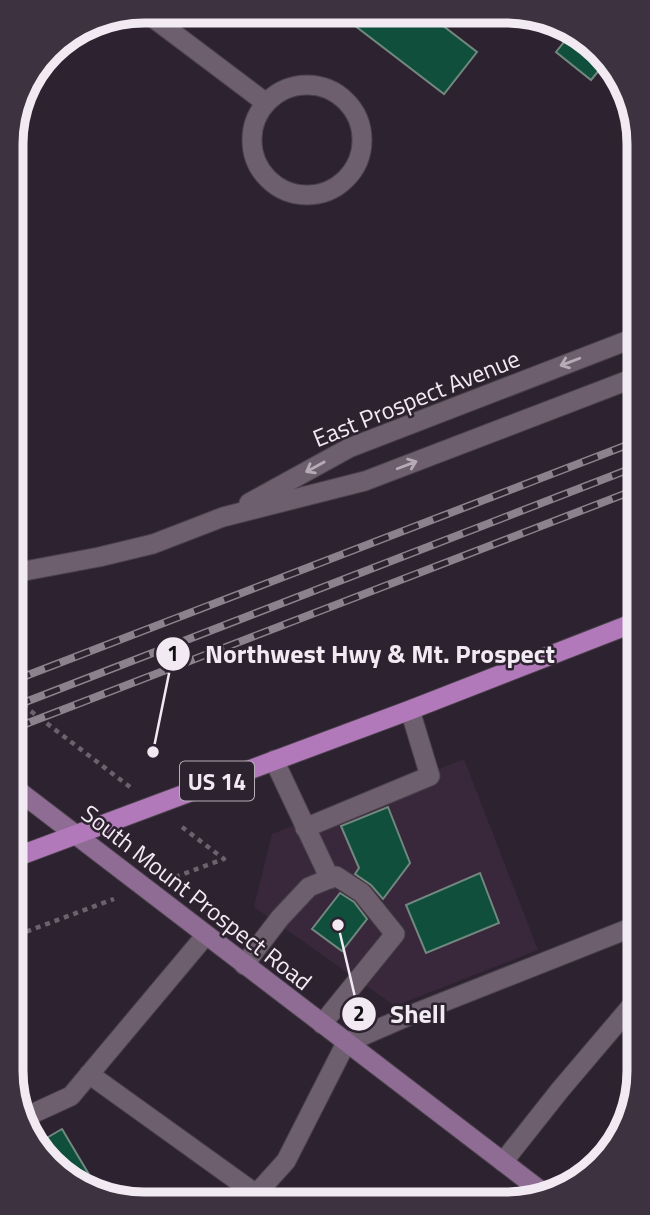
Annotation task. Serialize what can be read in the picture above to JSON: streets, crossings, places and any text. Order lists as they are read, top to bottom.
{
  "streets": {
    "main road": ["US 14", "South Mount Prospect Road"],
    "street": ["East Prospect Avenue"]
  },
  "crossings": [
    ["US 14", "South Mount Prospect Road"]
  ],
  "places": ["Northwest Hwy & Mt. Prospect", "Shell"]
}
